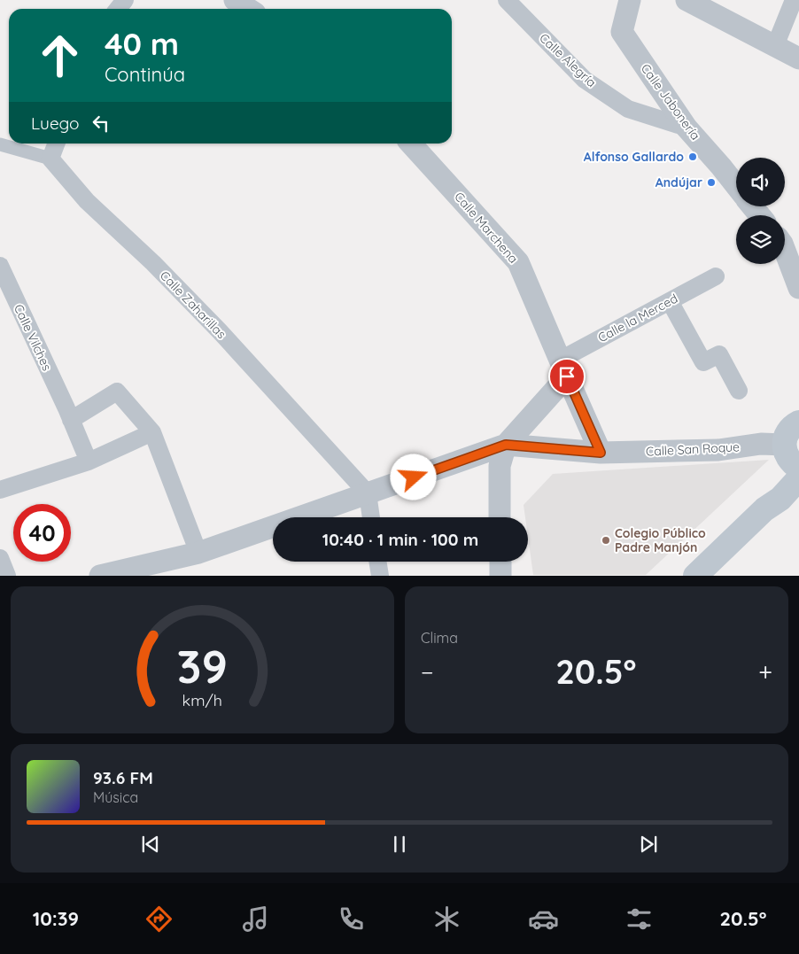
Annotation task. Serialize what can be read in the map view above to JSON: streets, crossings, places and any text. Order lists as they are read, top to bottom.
{
  "streets": {
    "street": [
      "Calle Alegría",
      "Calle Jabonería",
      "Calle Marchena",
      "Calle Zaharillas",
      "Calle la Merced",
      "Calle Vilches",
      "Calle San Roque"
    ]
  },
  "crossings": [
    ["Calle Alegría", "Calle Jabonería"],
    ["Calle Marchena", "Calle la Merced"],
    ["Calle Marchena", "Calle San Roque"]
  ],
  "places": ["Alfonso Gallardo", "Andújar", "Colegio Público Padre Manjón"],
  "page": {
    "turn": ["40 m", "Continúa"],
    "then": "Luego",
    "limit": "40",
    "trip": "10:40 · 1 min · 100 m",
    "tile": "Clima",
    "heat": ["−", "20.5°", "+"],
    "song": ["93.6 FM", "Música"],
    "tabs": ["10:39", "20.5°"],
    "gauge": ["39", "km/h"]
  }
}
